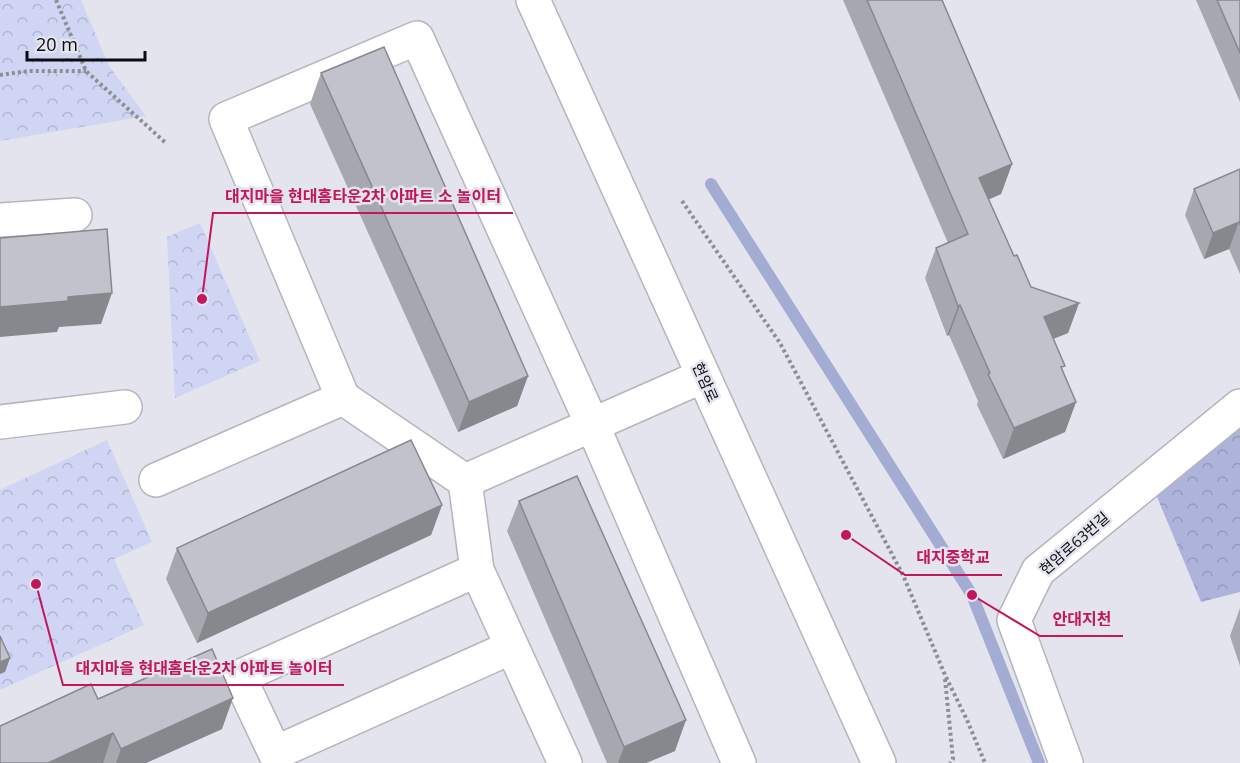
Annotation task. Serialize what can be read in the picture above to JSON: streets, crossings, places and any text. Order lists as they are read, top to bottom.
{
  "streets": {
    "street": ["현암로", "현암로63번길"]
  },
  "places": [
    "대지마을 현대홈타운2차 아파트 소 놀이터",
    "대지중학교",
    "대지마을 현대홈타운2차 아파트 놀이터",
    "안대지천"
  ],
  "scale_bar": "20 m"
}
